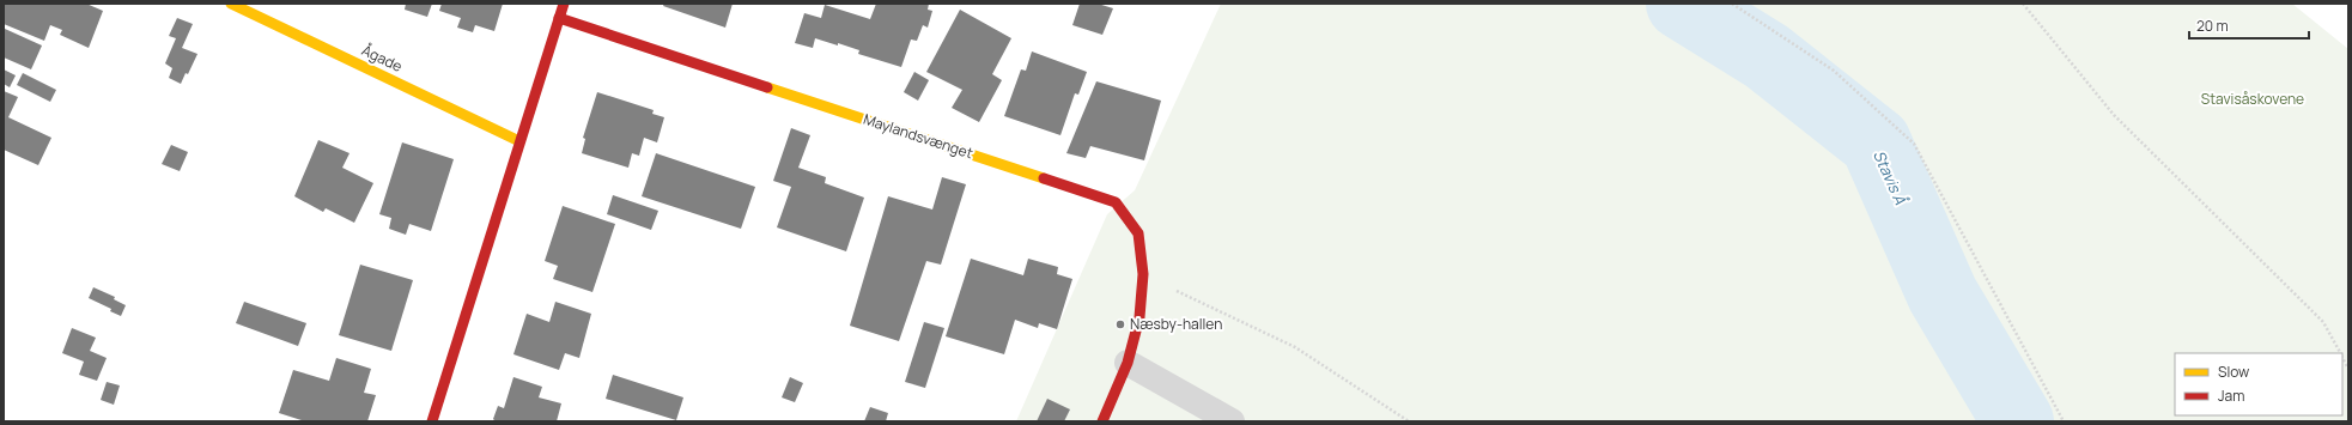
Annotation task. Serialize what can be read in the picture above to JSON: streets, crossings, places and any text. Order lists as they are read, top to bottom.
{
  "streets": {
    "street": ["Ågade", "Maylandsvænget"]
  },
  "water": ["Stavis Å"],
  "parks": ["Stavisåskovene"],
  "places": ["Næsby-hallen"],
  "legend": ["Slow", "Jam"],
  "scale_bar": "20 m"
}
